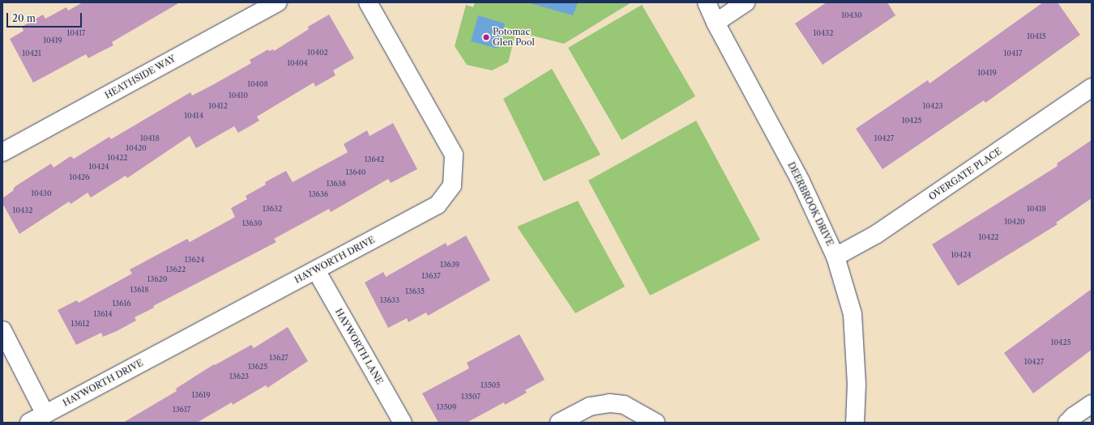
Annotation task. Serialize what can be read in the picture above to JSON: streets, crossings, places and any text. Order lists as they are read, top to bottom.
{
  "streets": {
    "street": [
      "HEATHSIDE WAY",
      "OVERGATE PLACE",
      "DEERBROOK DRIVE",
      "HAYWORTH DRIVE",
      "HAYWORTH LANE"
    ]
  },
  "crossings": [
    ["OVERGATE PLACE", "DEERBROOK DRIVE"],
    ["HAYWORTH DRIVE", "HAYWORTH LANE"]
  ],
  "places": ["Potomac Glen Pool"],
  "house_numbers": [
    "10430",
    "10417",
    "10432",
    "10415",
    "10419",
    "10402",
    "10421",
    "10417",
    "10404",
    "10419",
    "10408",
    "10410",
    "10412",
    "10423",
    "10414",
    "10425",
    "10418",
    "10427",
    "10420",
    "10422",
    "13642",
    "10424",
    "13640",
    "10426",
    "13638",
    "10430",
    "13636",
    "13632",
    "10418",
    "10432",
    "10420",
    "13630",
    "10422",
    "10424",
    "13624",
    "13639",
    "13622",
    "13637",
    "13620",
    "13618",
    "13635",
    "13633",
    "13616",
    "13614",
    "13612",
    "10425",
    "13627",
    "10427",
    "13625",
    "13623",
    "13505",
    "13619",
    "13507",
    "13509",
    "13617"
  ],
  "scale_bar": "20 m"
}
